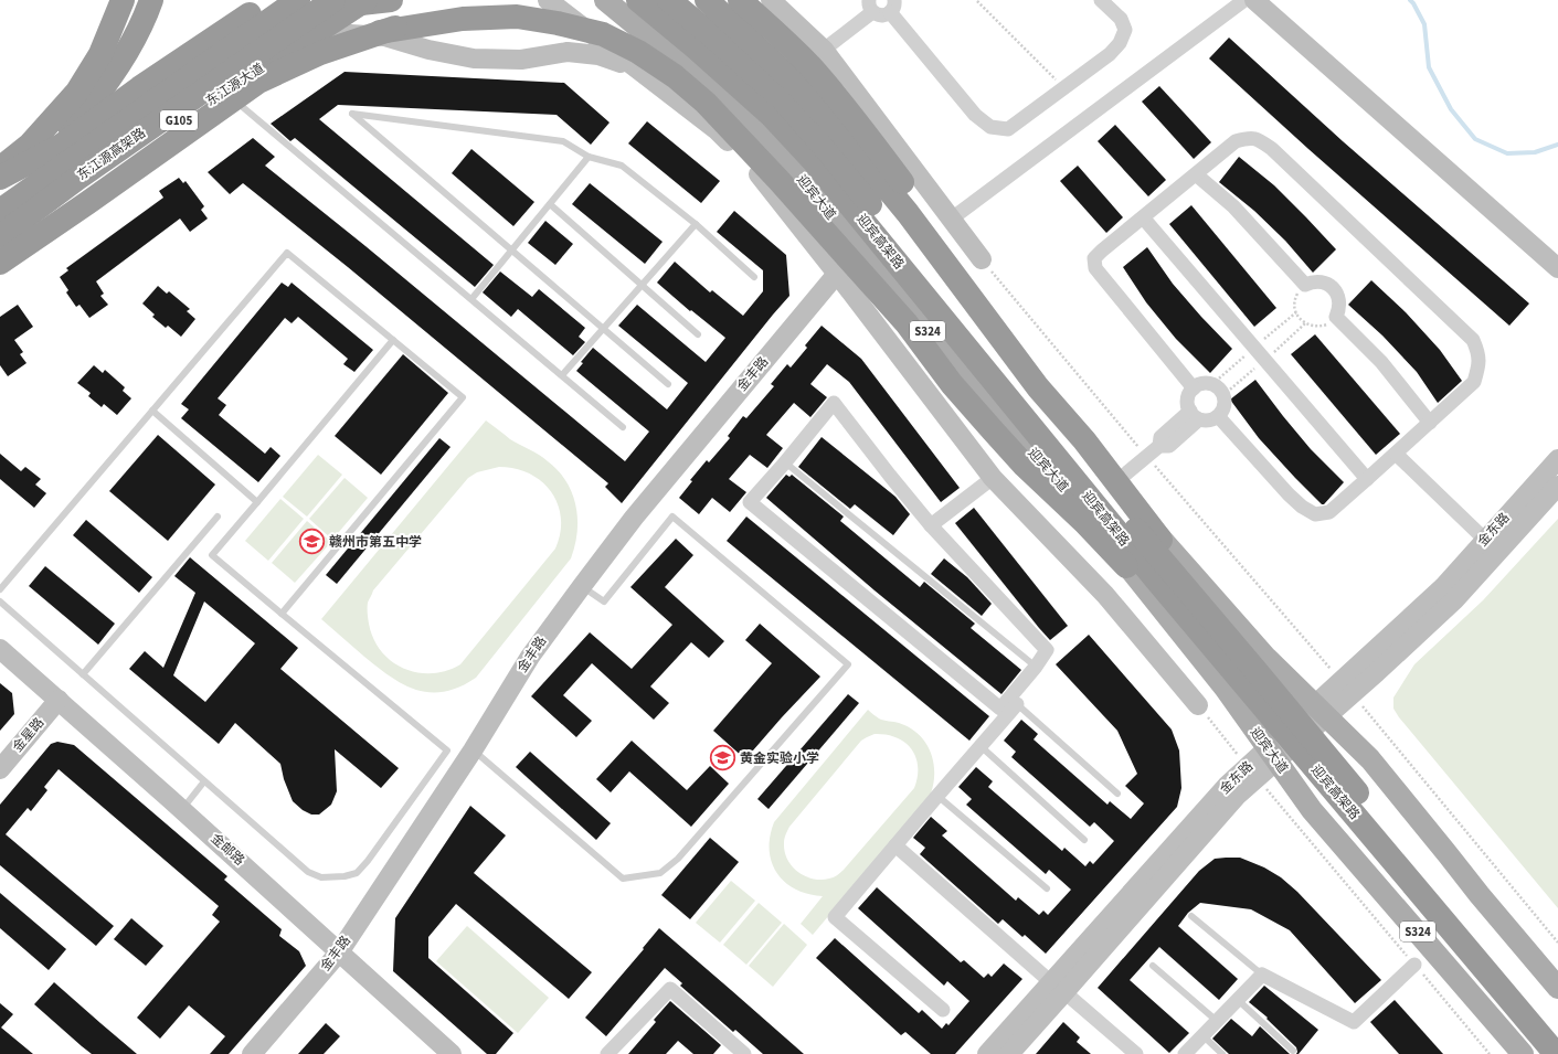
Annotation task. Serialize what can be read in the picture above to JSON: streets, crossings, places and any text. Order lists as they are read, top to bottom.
{
  "streets": {
    "highway": [
      "东江源大道",
      "G105",
      "东江源高架路",
      "迎宾高架路"
    ],
    "main road": ["迎宾大道", "S324"],
    "street": [
      "金丰路",
      "金东路",
      "金星路",
      "金邮路"
    ]
  },
  "crossings": [
    ["迎宾大道", "迎宾高架路"],
    ["迎宾大道", "金东路"],
    ["迎宾高架路", "金东路"],
    ["金丰路", "金邮路"],
    ["金星路", "金邮路"]
  ],
  "places": {
    "school or university": ["赣州市第五中学", "黄金实验小学"]
  }
}
